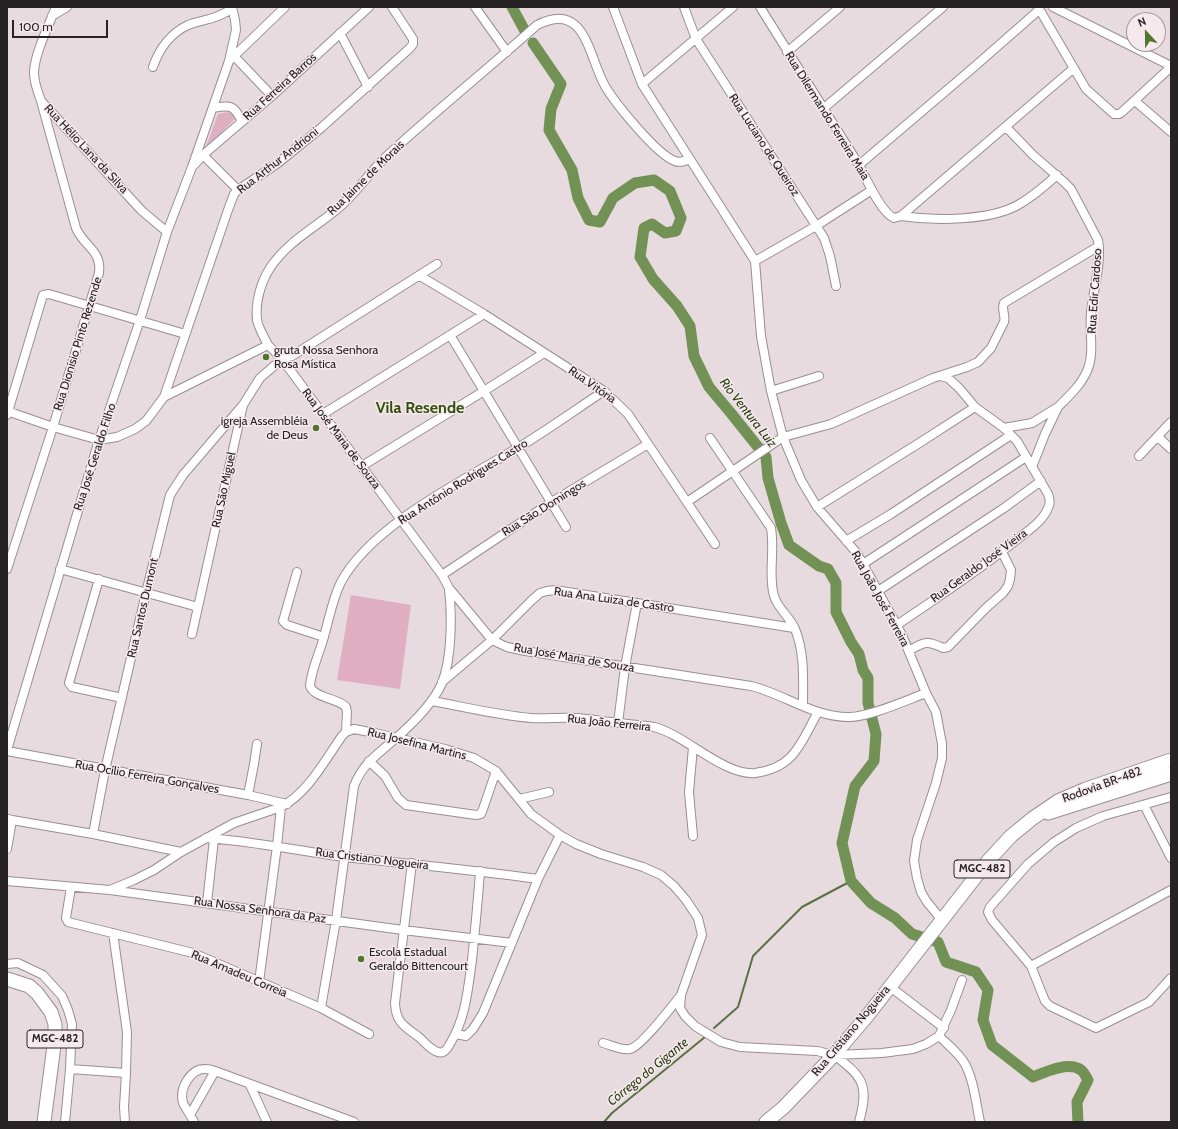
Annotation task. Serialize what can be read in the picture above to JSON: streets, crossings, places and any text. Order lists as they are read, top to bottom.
{
  "streets": {
    "highway": ["Rodovia BR-482", "Rua Cristiano Nogueira", "MGC-482"],
    "street": [
      "Rua Ferreira Barros",
      "Rua Dilermando Ferreira Maia",
      "Rua Luciano de Queiroz",
      "Rua Hélio Lana da Silva",
      "Rua Arthur Andrioni",
      "Rua Jaime de Morais",
      "Rua Edir Cardoso",
      "Rua Dionísio Pinto Rezende",
      "Rua Vitória",
      "Rua José Maria de Souza",
      "Rua José Geraldo Filho",
      "Rua Antônio Rodrigues Castro",
      "Rua São Miguel",
      "Rua São Domingos",
      "Rua Geraldo José Vieira",
      "Rua João José Ferreira",
      "Rua Ana Luiza de Castro",
      "Rua Santos Dumont",
      "Rua João Ferreira",
      "Rua Josefina Martins",
      "Rua Ocílio Ferreira Gonçalves",
      "Rua Nossa Senhora da Paz",
      "Rua Amadeu Correia"
    ]
  },
  "crossings": [
    ["Rua Ferreira Barros", "Rua José Geraldo Filho"],
    ["Rua Hélio Lana da Silva", "Rua Dionísio Pinto Rezende"],
    ["Rua Hélio Lana da Silva", "Rua José Geraldo Filho"],
    ["Rua Jaime de Morais", "Rua José Maria de Souza"],
    ["Rua Jaime de Morais", "Rua João José Ferreira"],
    ["Rua Vitória", "Rua Antônio Rodrigues Castro"],
    ["Rua Vitória", "Rua São Miguel"],
    ["Rua Vitória", "Rua São Domingos"],
    ["Rua José Maria de Souza", "Rua Antônio Rodrigues Castro"],
    ["Rua José Maria de Souza", "Rua São Miguel"],
    ["Rua José Maria de Souza", "Rua São Domingos"],
    ["Rua José Maria de Souza", "Rua João José Ferreira"],
    ["Rua José Maria de Souza", "Rua Ana Luiza de Castro"],
    ["Rua José Maria de Souza", "Rua João Ferreira"],
    ["Rua José Geraldo Filho", "Rua Ocílio Ferreira Gonçalves"],
    ["Rua Antônio Rodrigues Castro", "Rua Josefina Martins"],
    ["Rua São Miguel", "Rua Santos Dumont"],
    ["Rua Geraldo José Vieira", "Rua João José Ferreira"],
    ["Rua João José Ferreira", "Rodovia BR-482"],
    ["Rua João José Ferreira", "Rua Cristiano Nogueira"],
    ["Rua Santos Dumont", "Rua Ocílio Ferreira Gonçalves"],
    ["Rua Josefina Martins", "Rua Cristiano Nogueira"],
    ["Rodovia BR-482", "Rua Cristiano Nogueira"],
    ["Rua Nossa Senhora da Paz", "Rua Amadeu Correia"]
  ],
  "districts": ["Vila Resende"],
  "water": ["Rio Ventura Luiz", "Córrego do Gigante"],
  "places": ["gruta Nossa Senhora Rosa Mística", "igreja Assembléia de Deus", "Escola Estadual Geraldo Bittencourt"],
  "scale_bar": "100 m",
  "north": "top"
}
